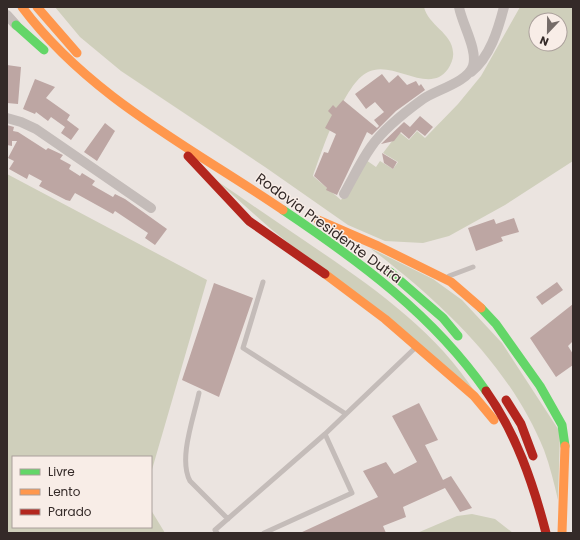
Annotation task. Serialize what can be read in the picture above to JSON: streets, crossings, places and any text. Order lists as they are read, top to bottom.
{
  "streets": {
    "highway": ["Rodovia Presidente Dutra"]
  },
  "legend": ["Livre", "Lento", "Parado"],
  "north": "bottom"
}
